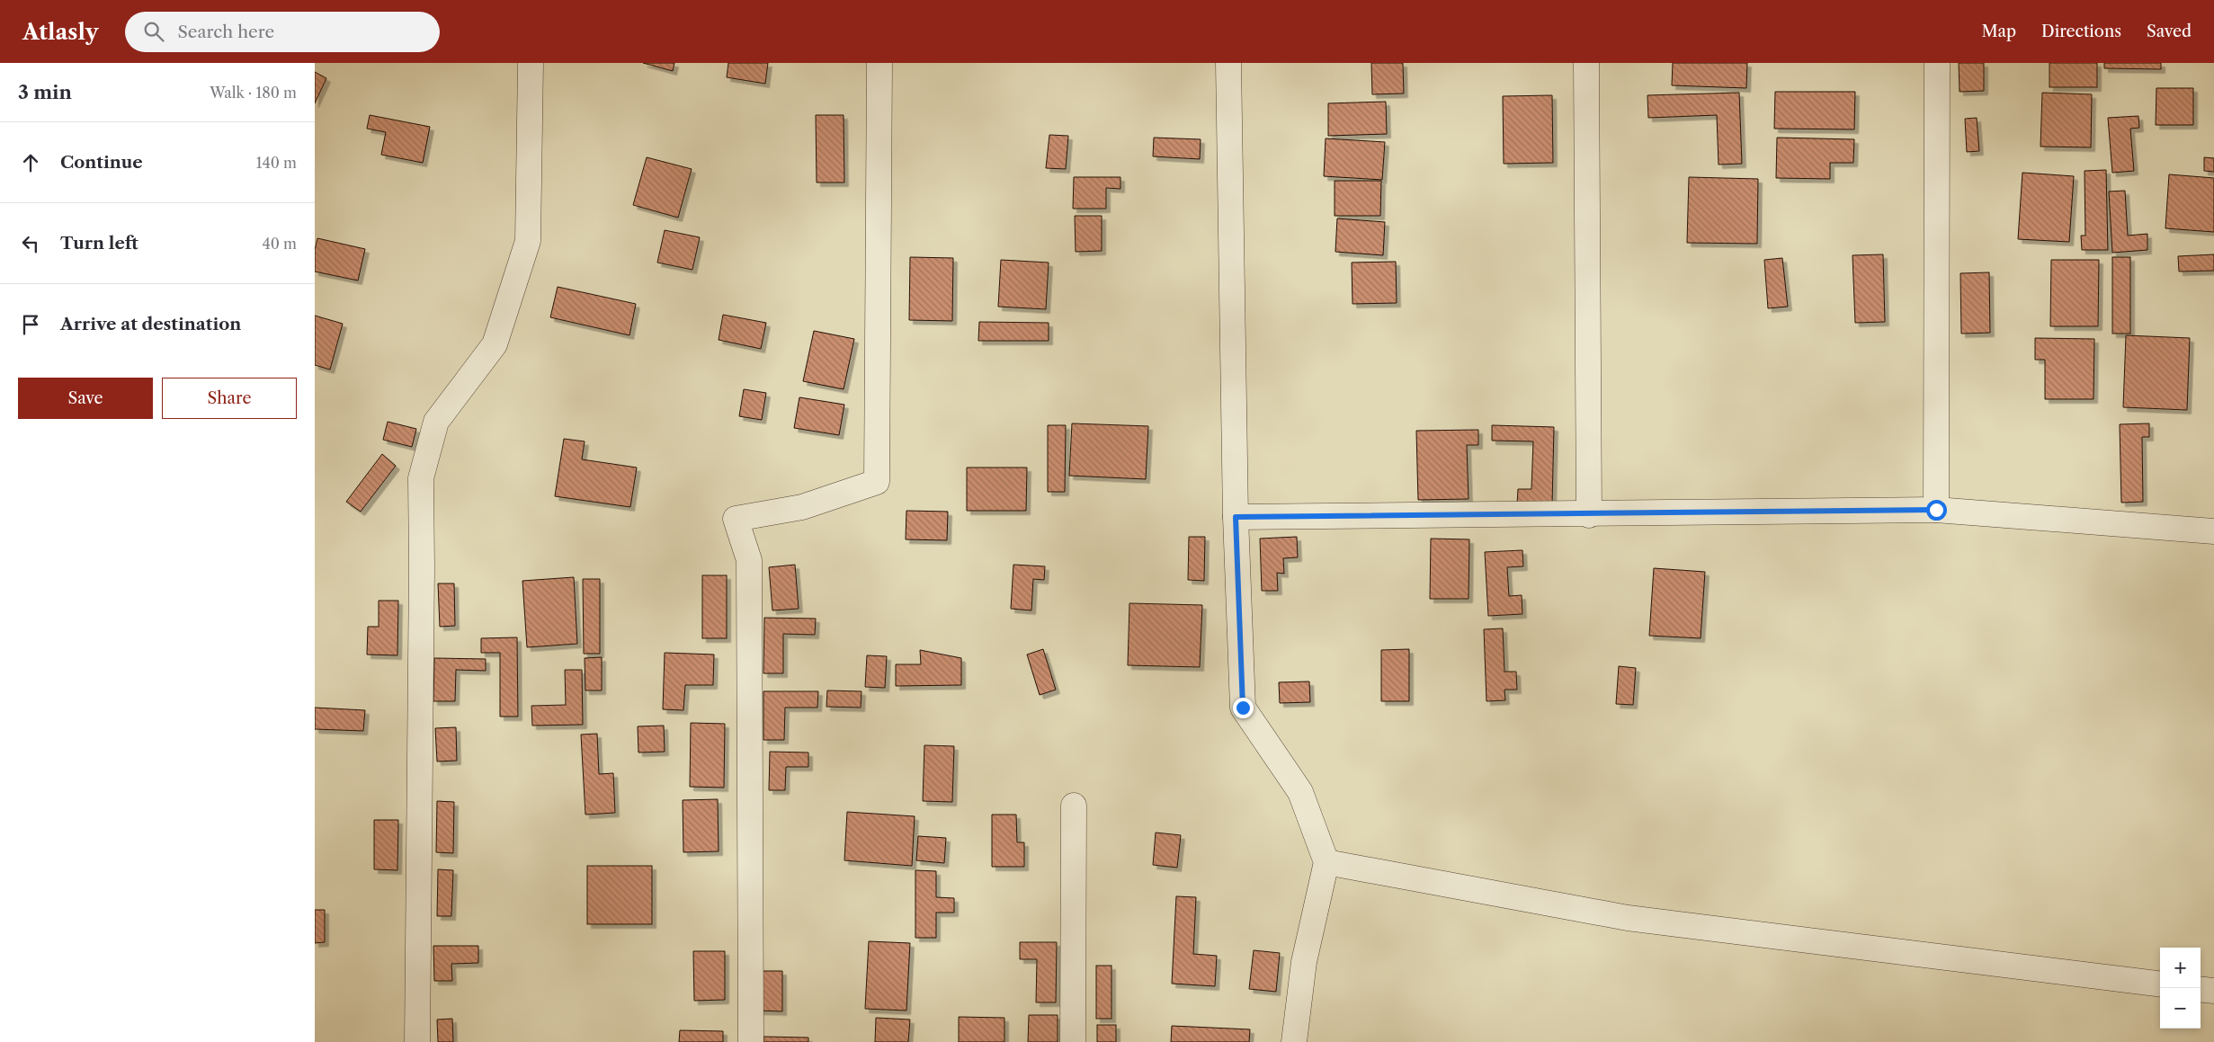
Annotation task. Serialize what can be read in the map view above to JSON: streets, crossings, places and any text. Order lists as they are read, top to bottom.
{
  "page": {
    "header": "Atlasly",
    "search": "Search here",
    "nav": ["Map", "Directions", "Saved"],
    "heading": ["3 min", "Walk · 180 m"],
    "list": [
      ["Continue", "140 m"],
      ["Turn left", "40 m"],
      "Arrive at destination"
    ],
    "buttons": ["Save", "Share"],
    "map_buttons": ["+", "−"]
  }
}
